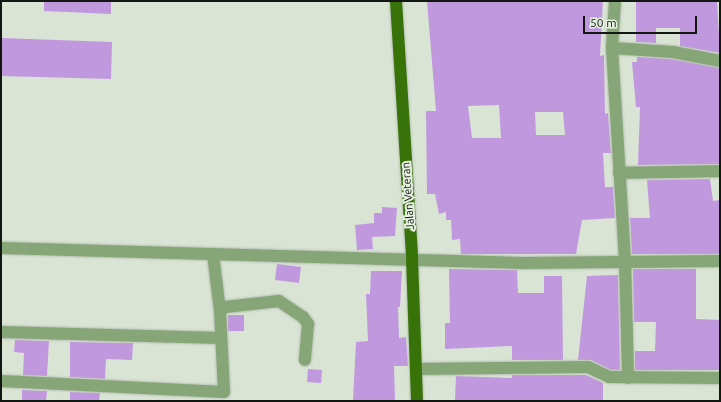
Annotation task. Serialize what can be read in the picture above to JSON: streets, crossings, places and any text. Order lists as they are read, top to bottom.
{
  "streets": {
    "main road": ["Jalan Veteran"]
  },
  "scale_bar": "50 m"
}
